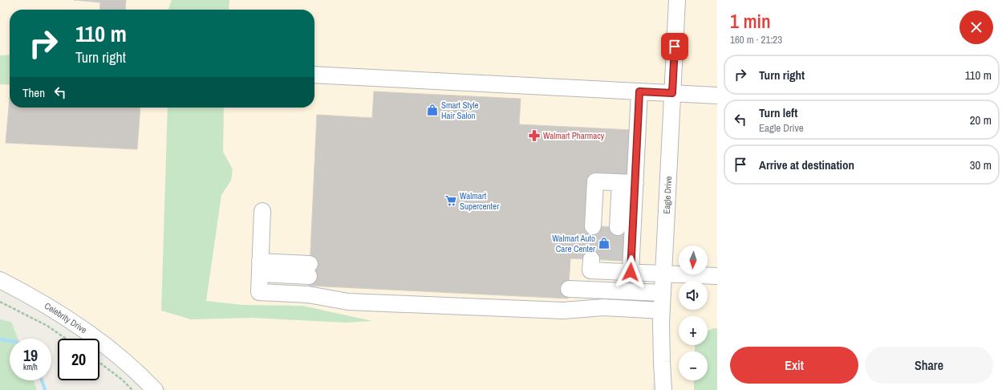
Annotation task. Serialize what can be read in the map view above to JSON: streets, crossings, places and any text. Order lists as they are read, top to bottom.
{
  "streets": {
    "street": ["Eagle Drive", "Celebrity Drive"]
  },
  "places": {
    "shop": ["Smart Style Hair Salon", "Walmart Auto Care Center"],
    "pharmacy": ["Walmart Pharmacy"],
    "supermarket": ["Walmart Supercenter"]
  },
  "north": "bottom",
  "page": {
    "heading": ["1 min", "160 m · 21:23"],
    "turn": ["110 m", "Turn right"],
    "list": [
      {
        "name": "Turn right",
        "value": "110 m"
      },
      {
        "name": "Turn left",
        "note": "Eagle Drive",
        "value": "20 m"
      },
      {
        "name": "Arrive at destination",
        "value": "30 m"
      }
    ],
    "then": "Then",
    "map_buttons": ["+", "−"],
    "speed": "19 km/h",
    "limit": "20",
    "buttons": ["Exit", "Share"]
  }
}
